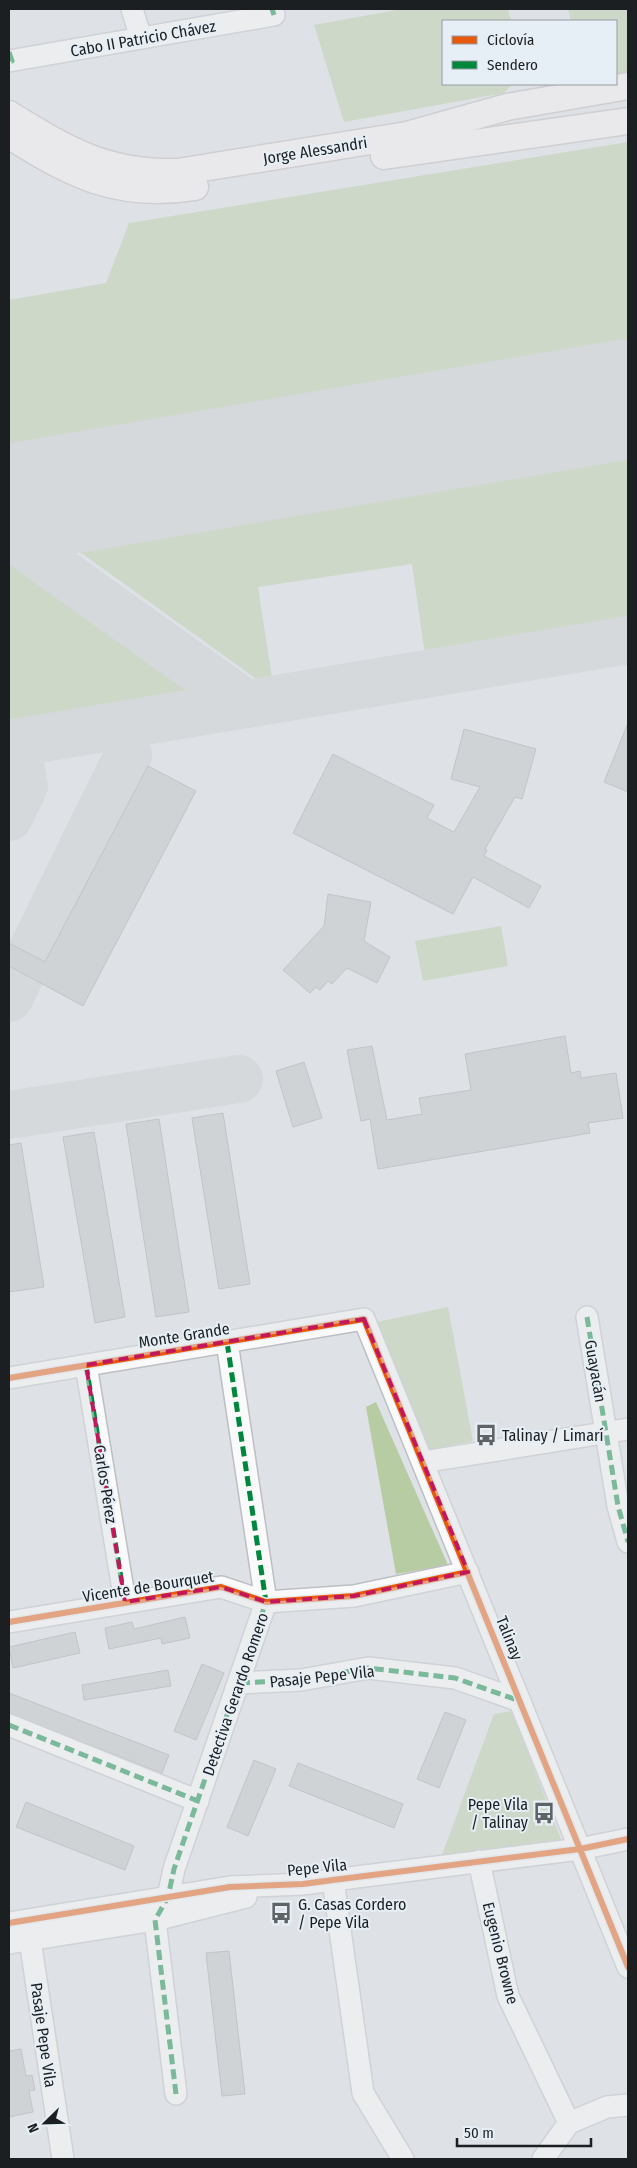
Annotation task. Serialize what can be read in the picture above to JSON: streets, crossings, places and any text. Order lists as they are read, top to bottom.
{
  "streets": {
    "main road": ["Jorge Alessandri"],
    "street": [
      "Cabo II Patricio Chávez",
      "Monte Grande",
      "Guayacán",
      "Carlos Pérez",
      "Vicente de Bourquet",
      "Talinay",
      "Pasaje Pepe Vila",
      "Detectiva Gerardo Romero",
      "Pepe Vila",
      "Eugenio Browne"
    ]
  },
  "crossings": [
    ["Monte Grande", "Carlos Pérez"],
    ["Monte Grande", "Talinay"],
    ["Monte Grande", "Detectiva Gerardo Romero"],
    ["Carlos Pérez", "Vicente de Bourquet"],
    ["Vicente de Bourquet", "Talinay"],
    ["Vicente de Bourquet", "Detectiva Gerardo Romero"],
    ["Talinay", "Pasaje Pepe Vila"],
    ["Talinay", "Pepe Vila"],
    ["Pasaje Pepe Vila", "Detectiva Gerardo Romero"],
    ["Pasaje Pepe Vila", "Pepe Vila"],
    ["Detectiva Gerardo Romero", "Pepe Vila"],
    ["Pepe Vila", "Eugenio Browne"]
  ],
  "places": {
    "bus stop": ["Talinay / Limarí", "Pepe Vila / Talinay", "G. Casas Cordero / Pepe Vila"]
  },
  "legend": ["Ciclovía", "Sendero"],
  "scale_bar": "50 m",
  "north": "bottom left"
}
